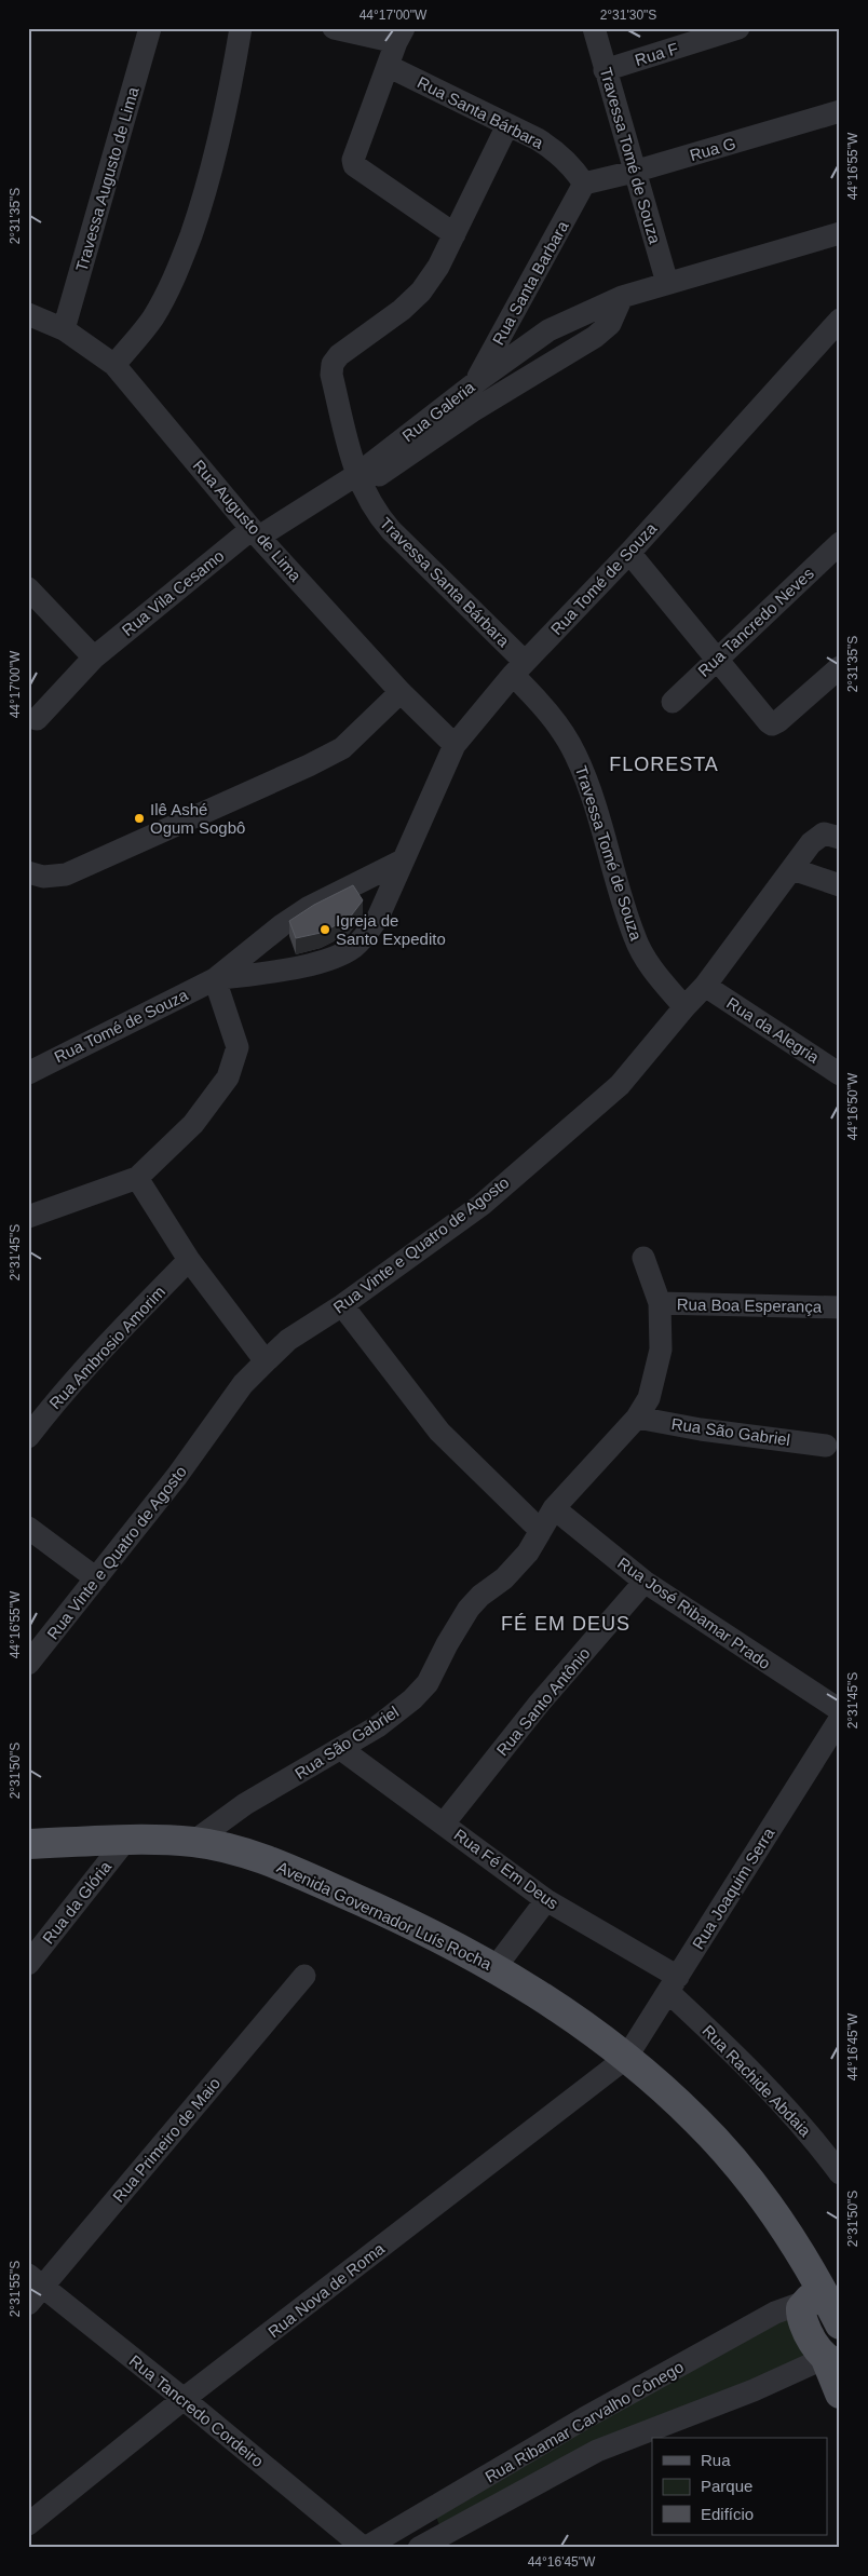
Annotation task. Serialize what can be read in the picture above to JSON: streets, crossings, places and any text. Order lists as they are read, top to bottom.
{
  "streets": {
    "main road": ["Avenida Governador Luís Rocha"],
    "street": [
      "Rua F",
      "Rua Santa Bárbara",
      "Rua G",
      "Travessa Tomé de Souza",
      "Travessa Augusto de Lima",
      "Rua Santa Barbara",
      "Rua Galeria",
      "Rua Augusto de Lima",
      "Rua Tomé de Souza",
      "Travessa Santa Bárbara",
      "Rua Vila Cesamo",
      "Rua Tancredo Neves",
      "Rua da Alegria",
      "Rua Vinte e Quatro de Agosto",
      "Rua Boa Esperança",
      "Rua Ambrosio Amorim",
      "Rua São Gabriel",
      "Rua José Ribamar Prado",
      "Rua Santo Antônio",
      "Rua Fé Em Deus",
      "Rua Joaquim Serra",
      "Rua da Glória",
      "Rua Rachide Abdaia",
      "Rua Primeiro de Maio",
      "Rua Nova de Roma",
      "Rua Tancredo Cordeiro",
      "Rua Ribamar Carvalho Cônego"
    ]
  },
  "crossings": [
    ["Rua F", "Travessa Tomé de Souza"],
    ["Rua Santa Bárbara", "Rua G"],
    ["Rua Santa Bárbara", "Rua Santa Barbara"],
    ["Rua Santa Bárbara", "Travessa Santa Bárbara"],
    ["Rua G", "Travessa Tomé de Souza"],
    ["Rua G", "Rua Santa Barbara"],
    ["Travessa Tomé de Souza", "Rua Galeria"],
    ["Travessa Tomé de Souza", "Rua Tomé de Souza"],
    ["Travessa Tomé de Souza", "Travessa Santa Bárbara"],
    ["Travessa Tomé de Souza", "Rua Vinte e Quatro de Agosto"],
    ["Travessa Augusto de Lima", "Rua Augusto de Lima"],
    ["Rua Santa Barbara", "Rua Galeria"],
    ["Rua Galeria", "Rua Augusto de Lima"],
    ["Rua Galeria", "Travessa Santa Bárbara"],
    ["Rua Galeria", "Rua Vila Cesamo"],
    ["Rua Augusto de Lima", "Rua Tomé de Souza"],
    ["Rua Augusto de Lima", "Rua Vila Cesamo"],
    ["Rua Tomé de Souza", "Travessa Santa Bárbara"],
    ["Rua da Alegria", "Rua Vinte e Quatro de Agosto"],
    ["Rua Boa Esperança", "Rua São Gabriel"],
    ["Rua São Gabriel", "Rua José Ribamar Prado"],
    ["Rua São Gabriel", "Rua Fé Em Deus"],
    ["Rua São Gabriel", "Avenida Governador Luís Rocha"],
    ["Rua José Ribamar Prado", "Rua Santo Antônio"],
    ["Rua Santo Antônio", "Rua Fé Em Deus"],
    ["Rua Fé Em Deus", "Rua Joaquim Serra"],
    ["Rua Fé Em Deus", "Rua Rachide Abdaia"],
    ["Rua Joaquim Serra", "Avenida Governador Luís Rocha"],
    ["Rua Joaquim Serra", "Rua Rachide Abdaia"],
    ["Rua Joaquim Serra", "Rua Nova de Roma"],
    ["Rua da Glória", "Avenida Governador Luís Rocha"],
    ["Avenida Governador Luís Rocha", "Rua Nova de Roma"],
    ["Avenida Governador Luís Rocha", "Rua Ribamar Carvalho Cônego"],
    ["Rua Primeiro de Maio", "Rua Tancredo Cordeiro"],
    ["Rua Nova de Roma", "Rua Tancredo Cordeiro"],
    ["Rua Tancredo Cordeiro", "Rua Ribamar Carvalho Cônego"]
  ],
  "districts": ["FLORESTA", "FÉ EM DEUS"],
  "places": ["Ilê Ashé Ogum Sogbô", "Igreja de Santo Expedito"],
  "legend": ["Rua", "Parque", "Edifício"],
  "coordinates": [
    "44°17'00\"W",
    "2°31'30\"S",
    "44°16'55\"W",
    "2°31'35\"S",
    "44°16'50\"W",
    "2°31'45\"S",
    "2°31'50\"S",
    "44°16'45\"W",
    "2°31'55\"S"
  ]
}
